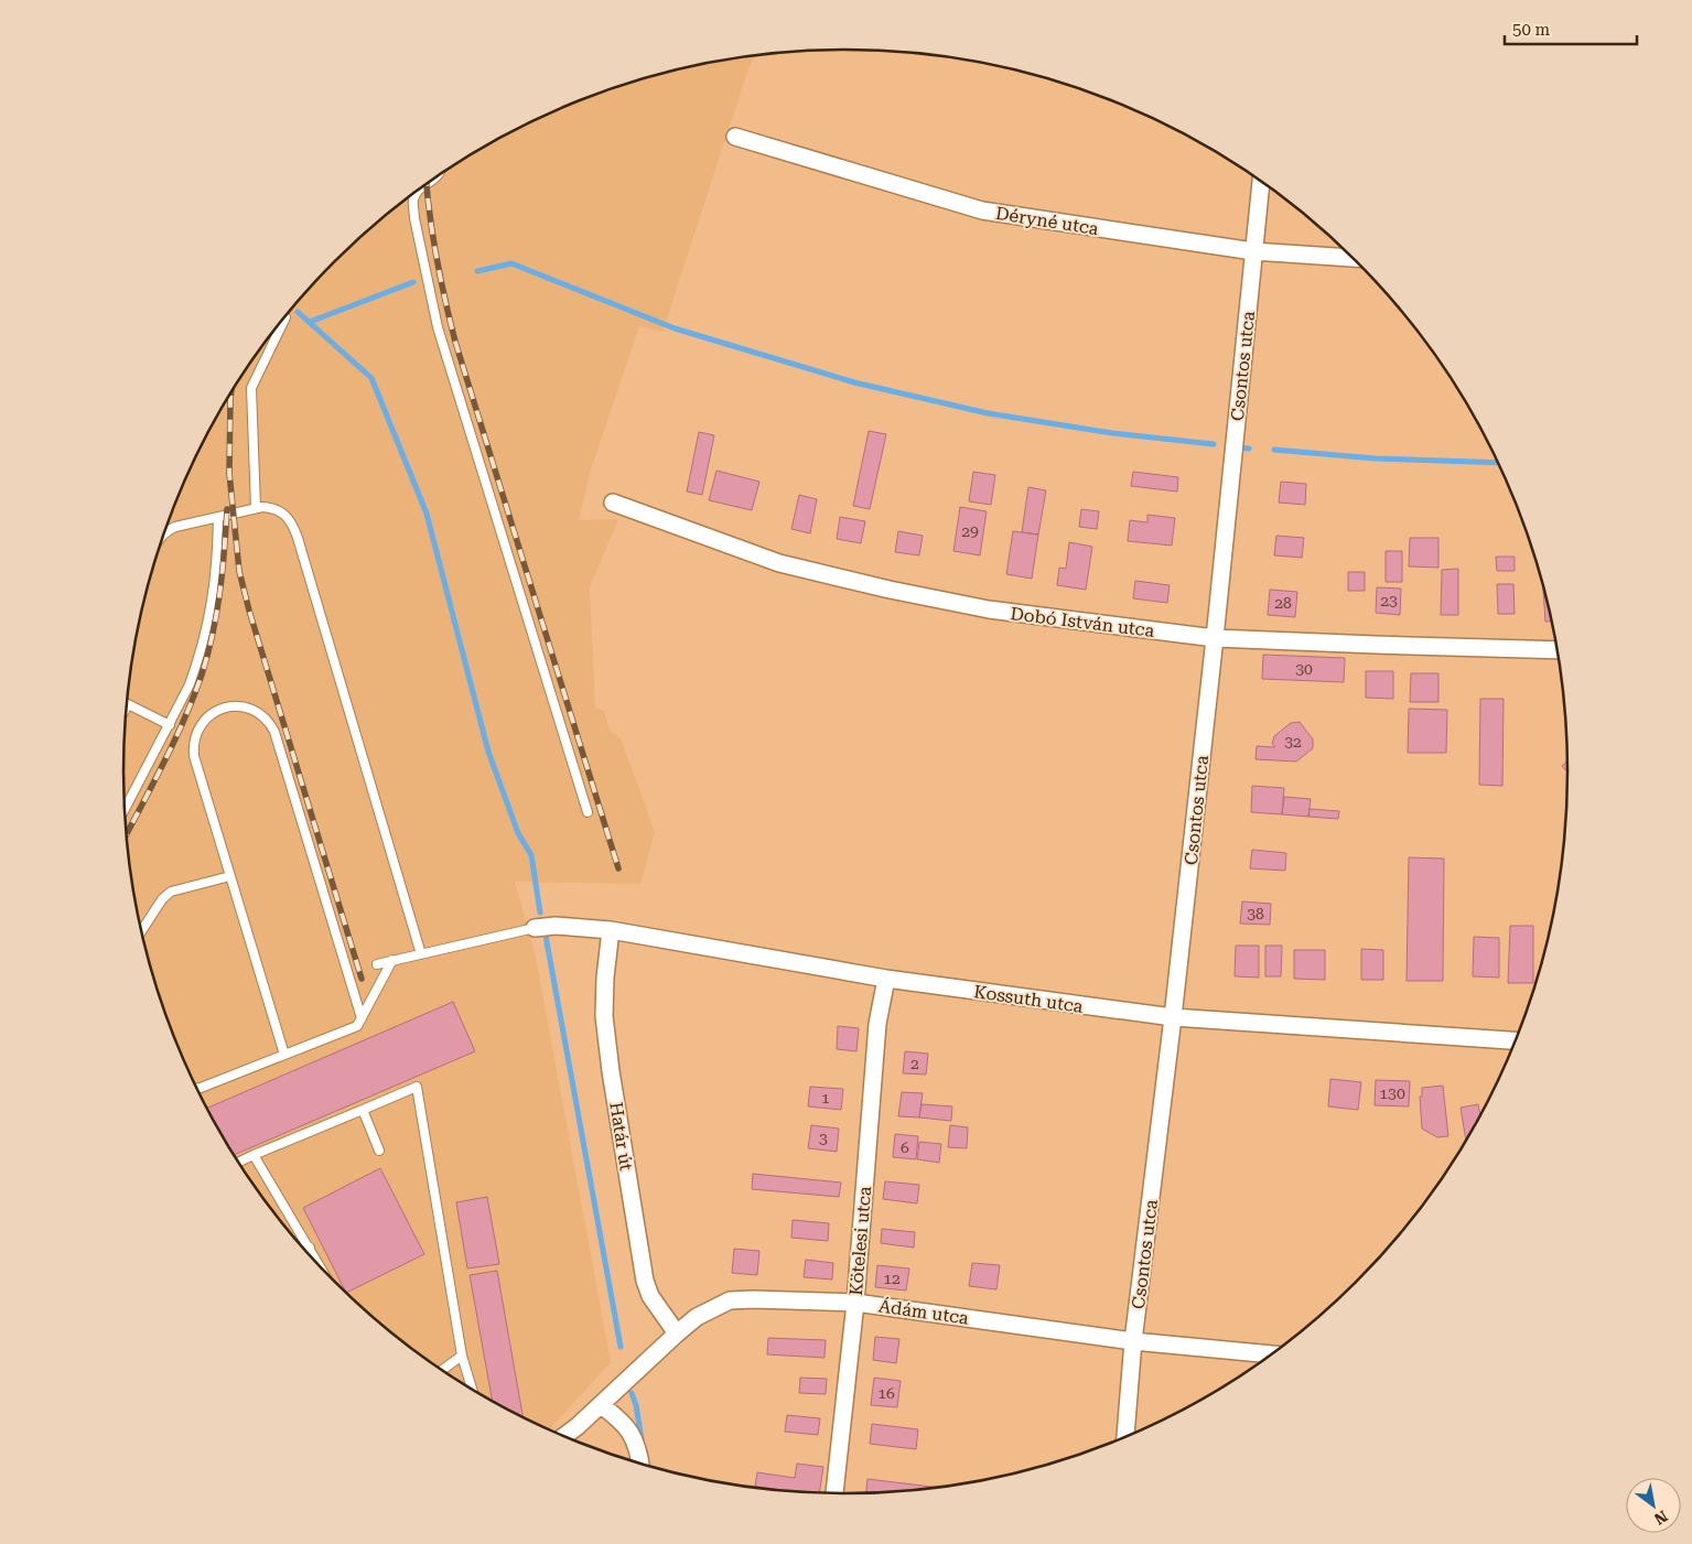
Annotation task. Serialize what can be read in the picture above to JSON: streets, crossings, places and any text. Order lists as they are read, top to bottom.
{
  "streets": {
    "street": [
      "Déryné utca",
      "Csontos utca",
      "Dobó István utca",
      "Kossuth utca",
      "Határ út",
      "Kötelesi utca",
      "Ádám utca"
    ]
  },
  "crossings": [
    ["Déryné utca", "Csontos utca"],
    ["Csontos utca", "Dobó István utca"],
    ["Csontos utca", "Kossuth utca"],
    ["Csontos utca", "Ádám utca"],
    ["Kossuth utca", "Határ út"],
    ["Kossuth utca", "Kötelesi utca"],
    ["Határ út", "Ádám utca"],
    ["Kötelesi utca", "Ádám utca"]
  ],
  "house_numbers": [
    "29",
    "23",
    "28",
    "30",
    "32",
    "38",
    "2",
    "130",
    "1",
    "3",
    "6",
    "12",
    "16"
  ],
  "scale_bar": "50 m",
  "north": "bottom right"
}
